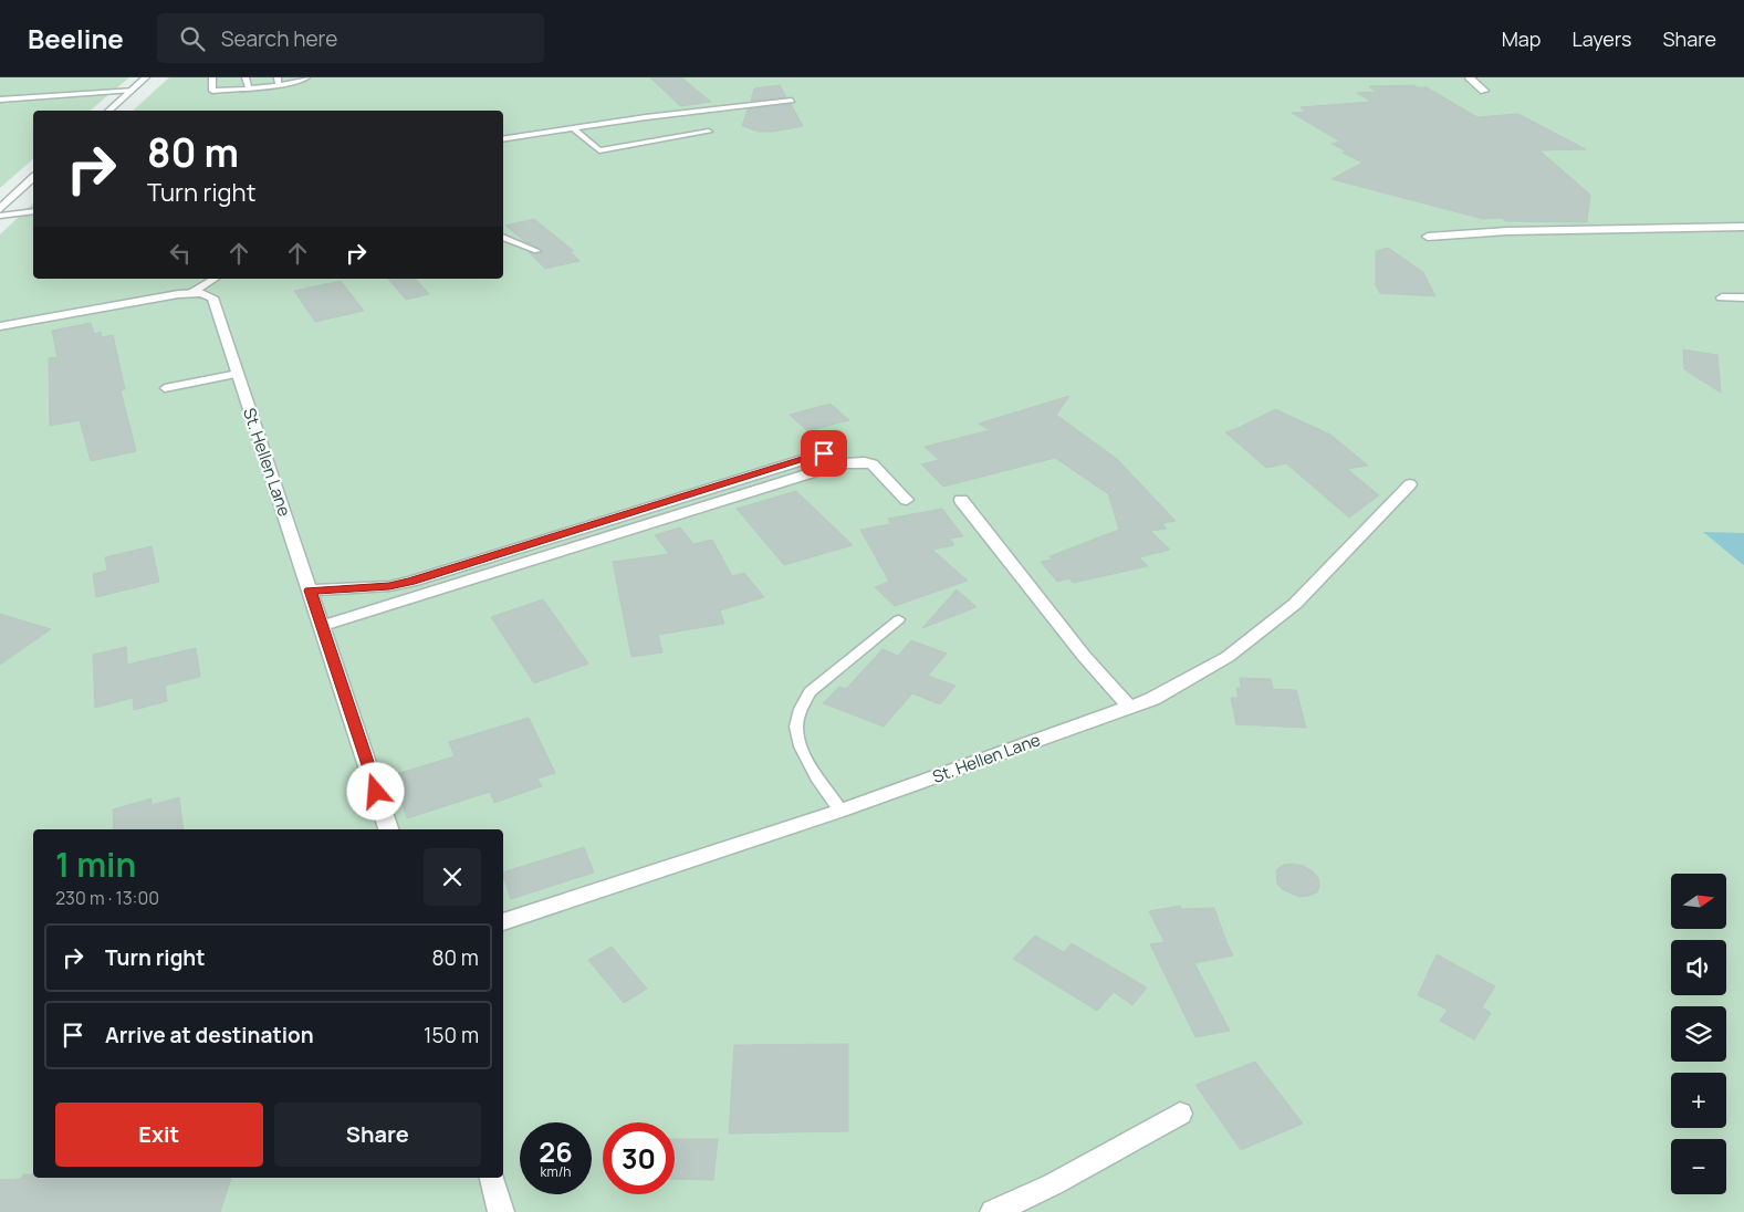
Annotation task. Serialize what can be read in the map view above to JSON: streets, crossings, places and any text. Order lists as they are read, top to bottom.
{
  "streets": {
    "street": ["St. Hellen Lane"]
  },
  "north": "right",
  "page": {
    "header": "Beeline",
    "search": "Search here",
    "nav": ["Map", "Layers", "Share"],
    "turn": ["80 m", "Turn right"],
    "heading": ["1 min", "230 m · 13:00"],
    "map_buttons": ["+", "−"],
    "list": [
      {
        "name": "Turn right",
        "value": "80 m"
      },
      {
        "name": "Arrive at destination",
        "value": "150 m"
      }
    ],
    "buttons": ["Exit", "Share"],
    "speed": "26 km/h",
    "limit": "30"
  }
}
